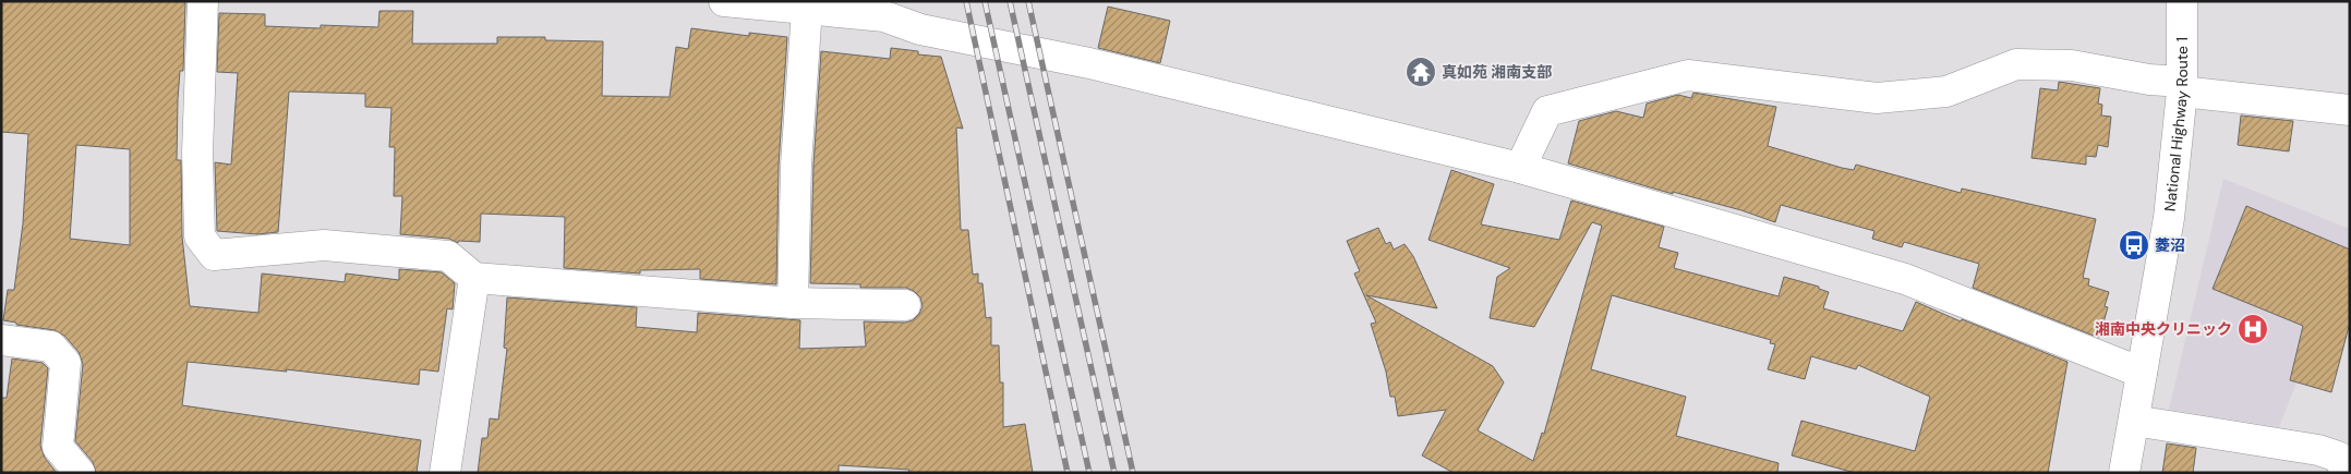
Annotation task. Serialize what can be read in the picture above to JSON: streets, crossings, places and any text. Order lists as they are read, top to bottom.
{
  "streets": {
    "main road": ["National Highway Route 1"]
  },
  "places": {
    "temple": ["真如苑 湘南支部"],
    "bus stop": ["菱沼"],
    "hospital": ["湘南中央クリニック"]
  }
}
